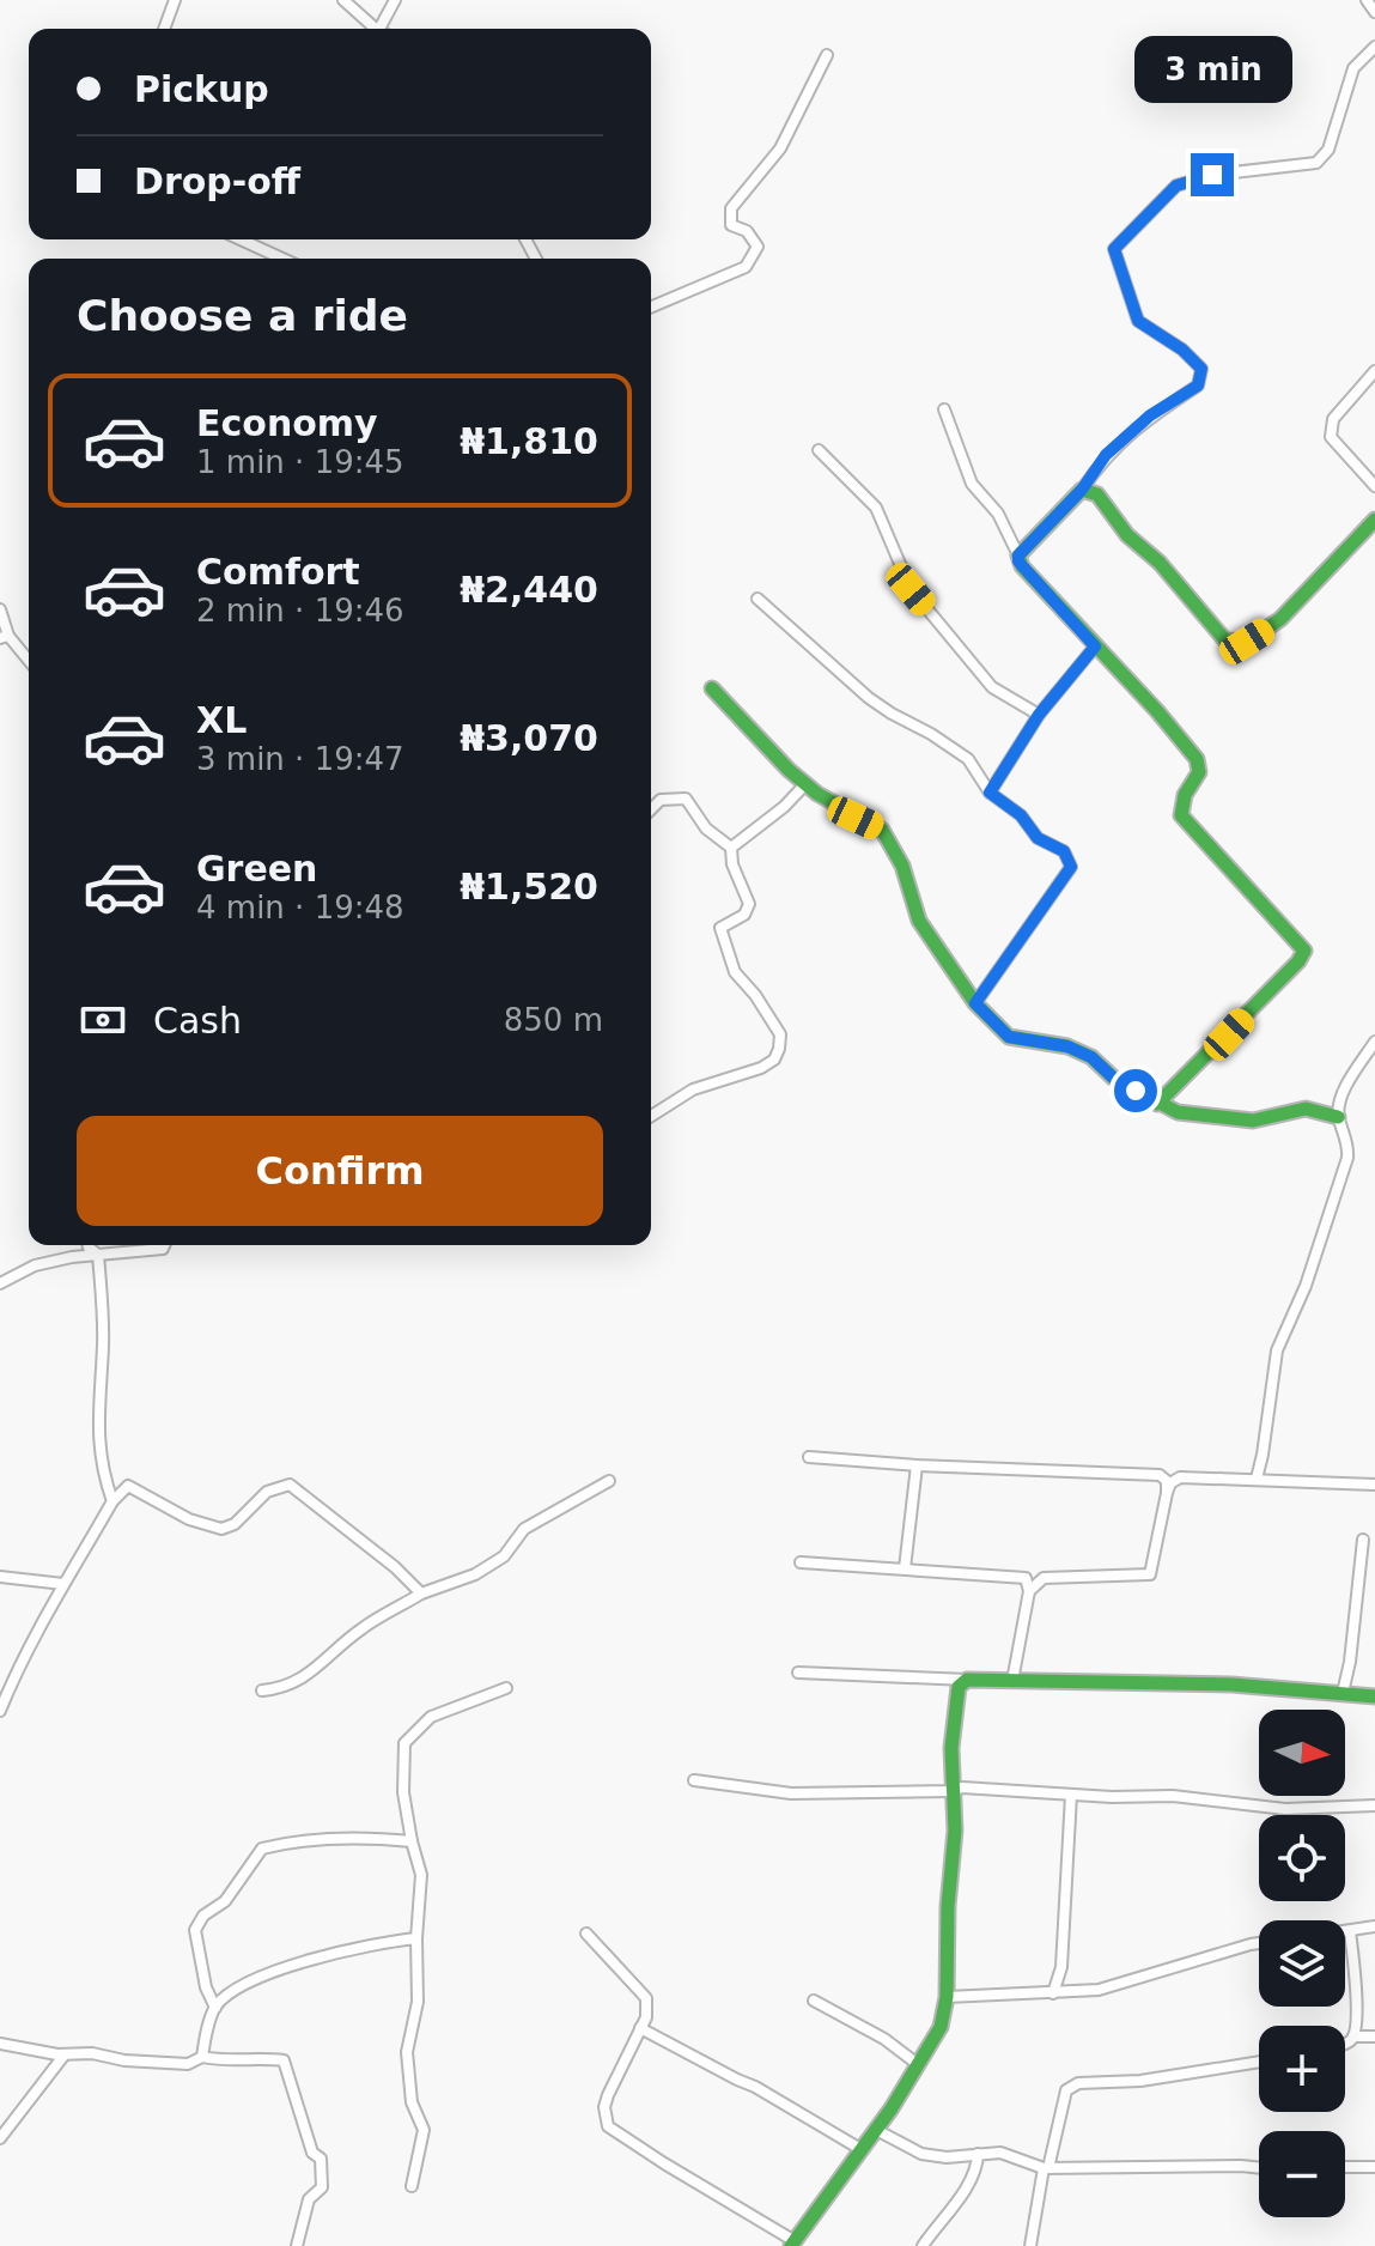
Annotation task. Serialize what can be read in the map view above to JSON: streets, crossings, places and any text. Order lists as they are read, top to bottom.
{
  "north": "right",
  "page": {
    "banner": ["Pickup", "Drop-off"],
    "bubble": "3 min",
    "heading": "Choose a ride",
    "list": [
      {
        "name": "Economy",
        "note": "1 min · 19:45",
        "value": "₦1,810"
      },
      {
        "name": "Comfort",
        "note": "2 min · 19:46",
        "value": "₦2,440"
      },
      {
        "name": "XL",
        "note": "3 min · 19:47",
        "value": "₦3,070"
      },
      {
        "name": "Green",
        "note": "4 min · 19:48",
        "value": "₦1,520"
      }
    ],
    "pay": ["Cash", "850 m"],
    "buttons": "Confirm",
    "map_buttons": ["+", "−"]
  }
}
